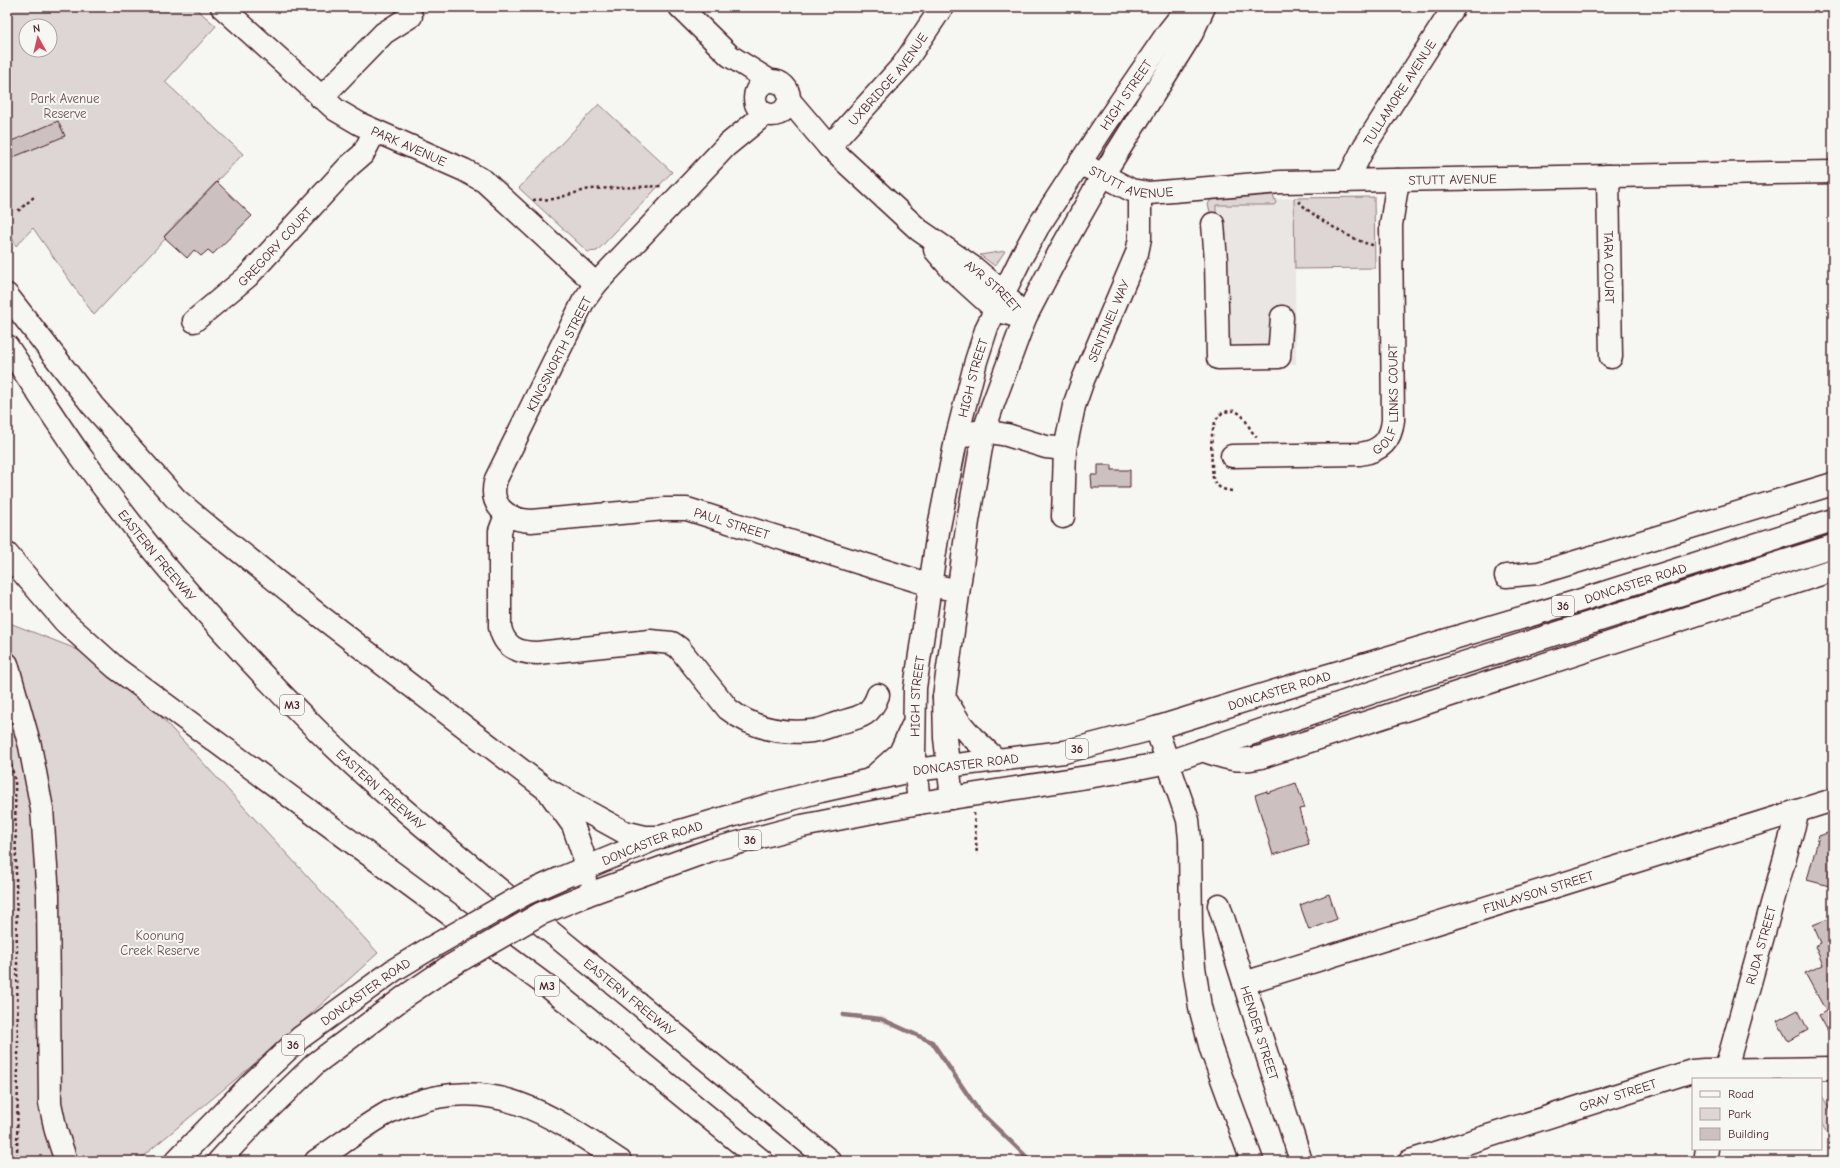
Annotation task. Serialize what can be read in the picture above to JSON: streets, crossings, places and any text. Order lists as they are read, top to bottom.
{
  "streets": {
    "main road": [
      "UXBRIDGE AVENUE",
      "TULLAMORE AVENUE",
      "HIGH STREET",
      "PARK AVENUE",
      "STUTT AVENUE",
      "GREGORY COURT",
      "TARA COURT",
      "AYR STREET",
      "SENTINEL WAY",
      "KINGSNORTH STREET",
      "GOLF LINKS COURT",
      "PAUL STREET",
      "EASTERN FREEWAY",
      "DONCASTER ROAD",
      "36",
      "M3",
      "FINLAYSON STREET",
      "RUDA STREET",
      "HENDER STREET",
      "GRAY STREET"
    ]
  },
  "crossings": [
    ["UXBRIDGE AVENUE", "AYR STREET"],
    ["TULLAMORE AVENUE", "STUTT AVENUE"],
    ["HIGH STREET", "STUTT AVENUE"],
    ["HIGH STREET", "AYR STREET"],
    ["HIGH STREET", "PAUL STREET"],
    ["HIGH STREET", "DONCASTER ROAD"],
    ["PARK AVENUE", "GREGORY COURT"],
    ["PARK AVENUE", "KINGSNORTH STREET"],
    ["STUTT AVENUE", "TARA COURT"],
    ["STUTT AVENUE", "SENTINEL WAY"],
    ["STUTT AVENUE", "GOLF LINKS COURT"],
    ["AYR STREET", "KINGSNORTH STREET"],
    ["KINGSNORTH STREET", "PAUL STREET"],
    ["FINLAYSON STREET", "RUDA STREET"],
    ["FINLAYSON STREET", "HENDER STREET"],
    ["RUDA STREET", "GRAY STREET"]
  ],
  "parks": ["Park Avenue Reserve", "Koonung Creek Reserve"],
  "legend": ["Road", "Park", "Building"],
  "north": "top"
}
